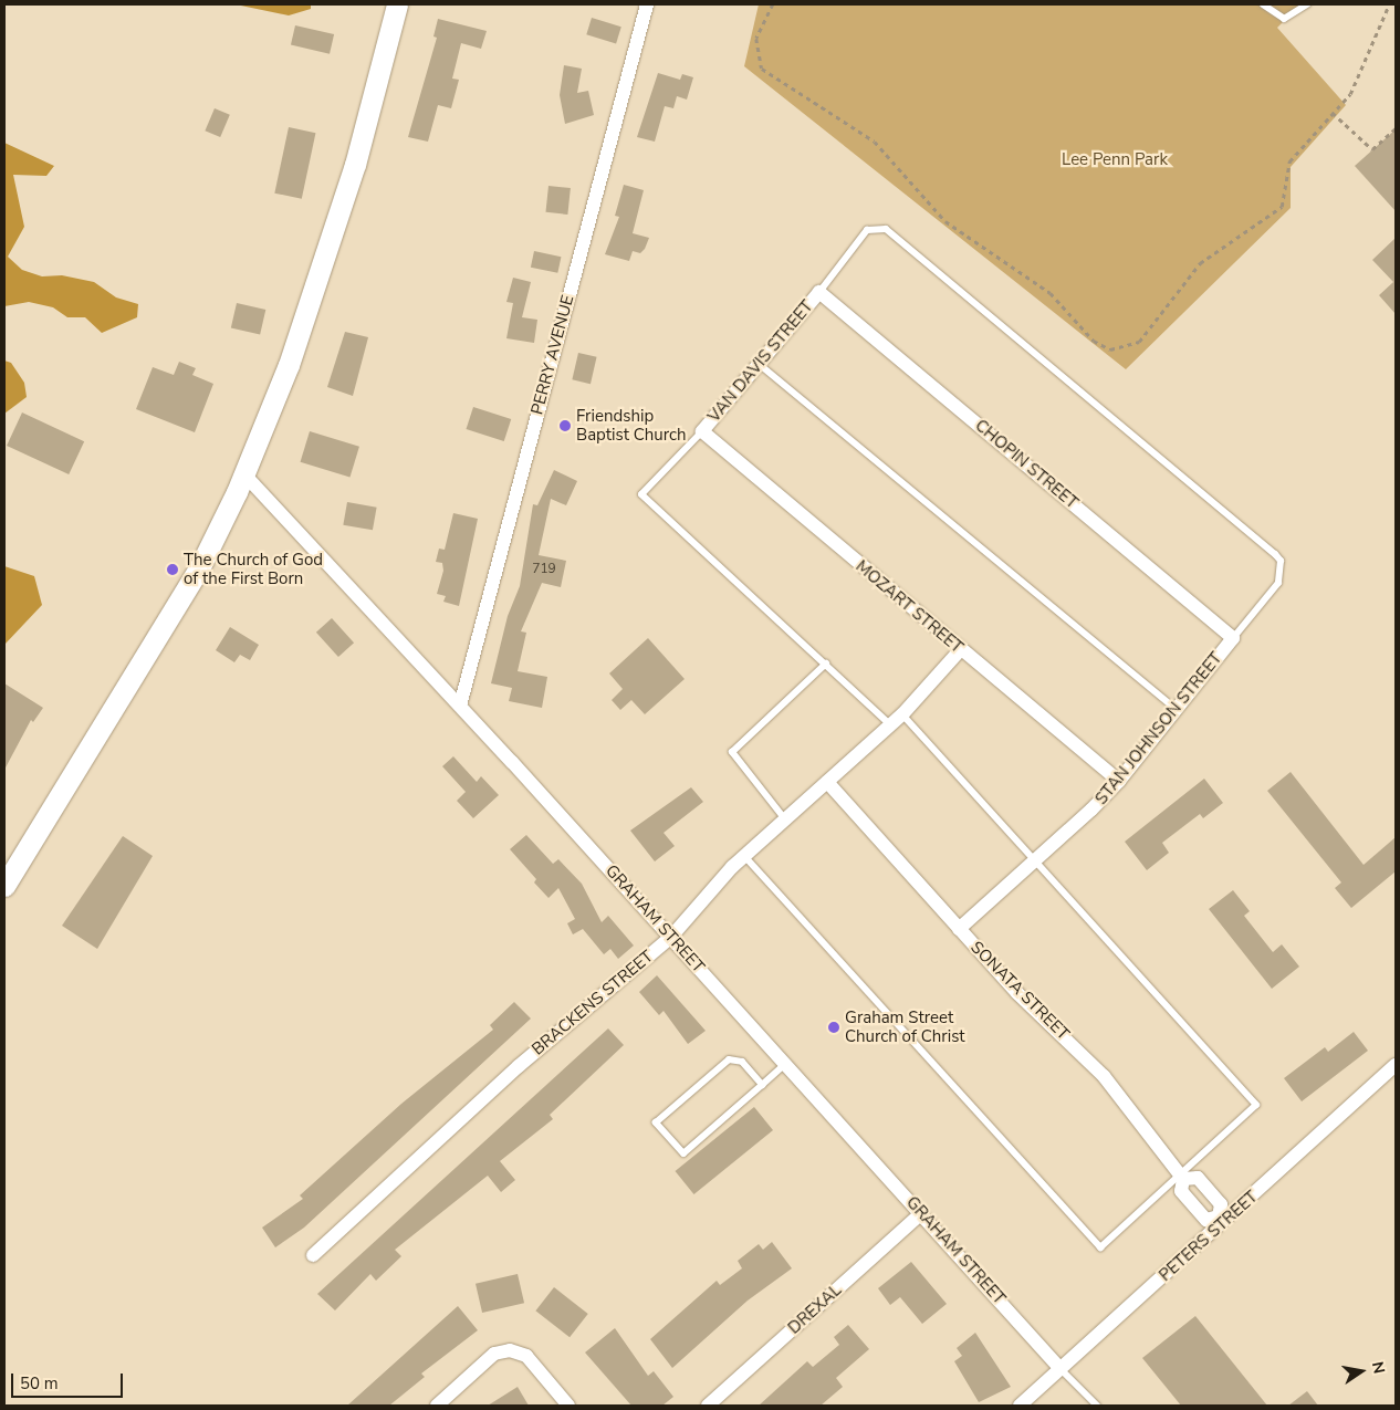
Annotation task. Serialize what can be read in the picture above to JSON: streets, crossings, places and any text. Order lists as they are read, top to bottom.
{
  "streets": {
    "street": [
      "PERRY AVENUE",
      "VAN DAVIS STREET",
      "CHOPIN STREET",
      "MOZART STREET",
      "STAN JOHNSON STREET",
      "GRAHAM STREET",
      "SONATA STREET",
      "BRACKENS STREET",
      "PETERS STREET",
      "DREXAL"
    ]
  },
  "crossings": [
    ["PERRY AVENUE", "GRAHAM STREET"],
    ["VAN DAVIS STREET", "CHOPIN STREET"],
    ["VAN DAVIS STREET", "MOZART STREET"],
    ["CHOPIN STREET", "STAN JOHNSON STREET"],
    ["MOZART STREET", "STAN JOHNSON STREET"],
    ["MOZART STREET", "BRACKENS STREET"],
    ["STAN JOHNSON STREET", "SONATA STREET"],
    ["GRAHAM STREET", "BRACKENS STREET"],
    ["GRAHAM STREET", "PETERS STREET"],
    ["GRAHAM STREET", "DREXAL"],
    ["SONATA STREET", "BRACKENS STREET"],
    ["SONATA STREET", "PETERS STREET"]
  ],
  "parks": ["Lee Penn Park"],
  "places": ["Friendship Baptist Church", "The Church of God of the First Born", "Graham Street Church of Christ"],
  "house_numbers": ["719"],
  "scale_bar": "50 m",
  "north": "right"
}
